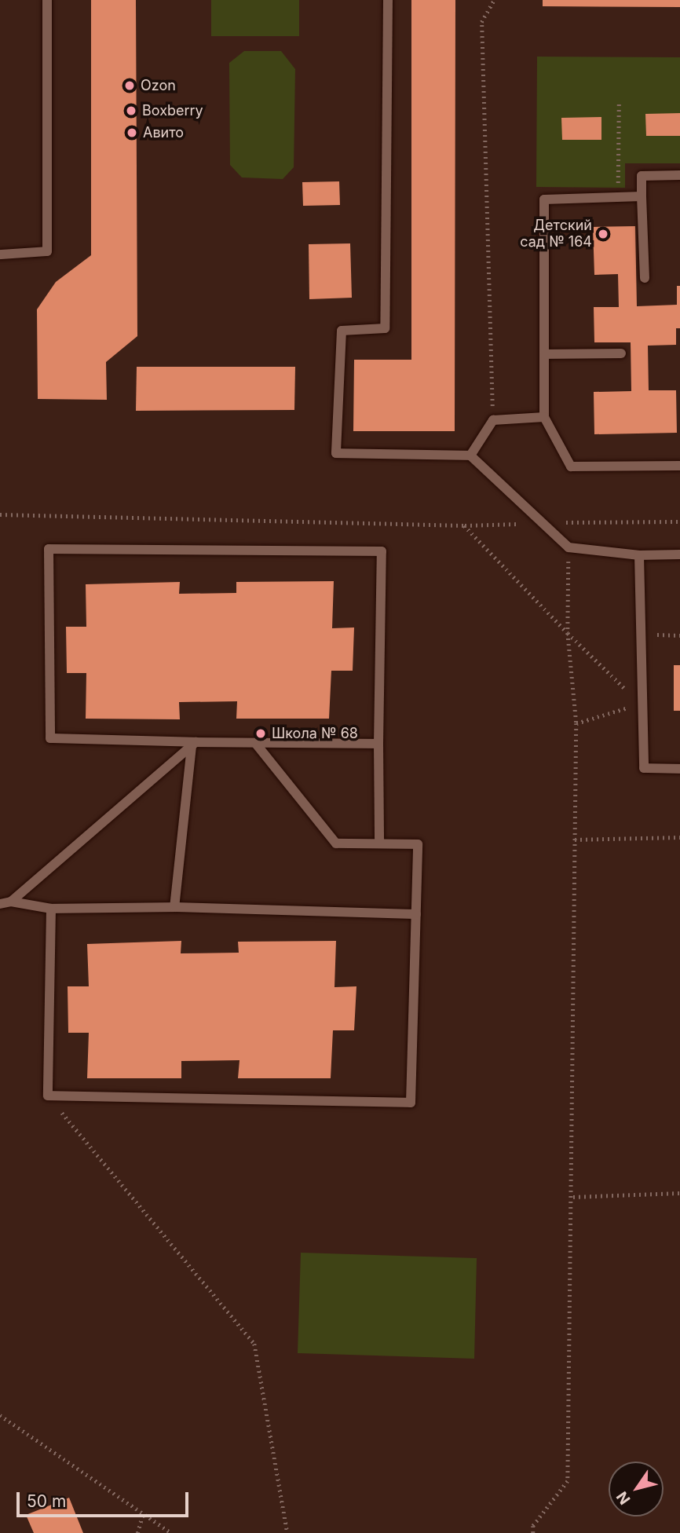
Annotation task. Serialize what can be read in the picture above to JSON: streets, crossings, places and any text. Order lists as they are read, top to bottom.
{
  "places": [
    "Ozon",
    "Boxberry",
    "Авито",
    "Детский сад № 164",
    "Школа № 68"
  ],
  "scale_bar": "50 m",
  "north": "bottom left"
}
